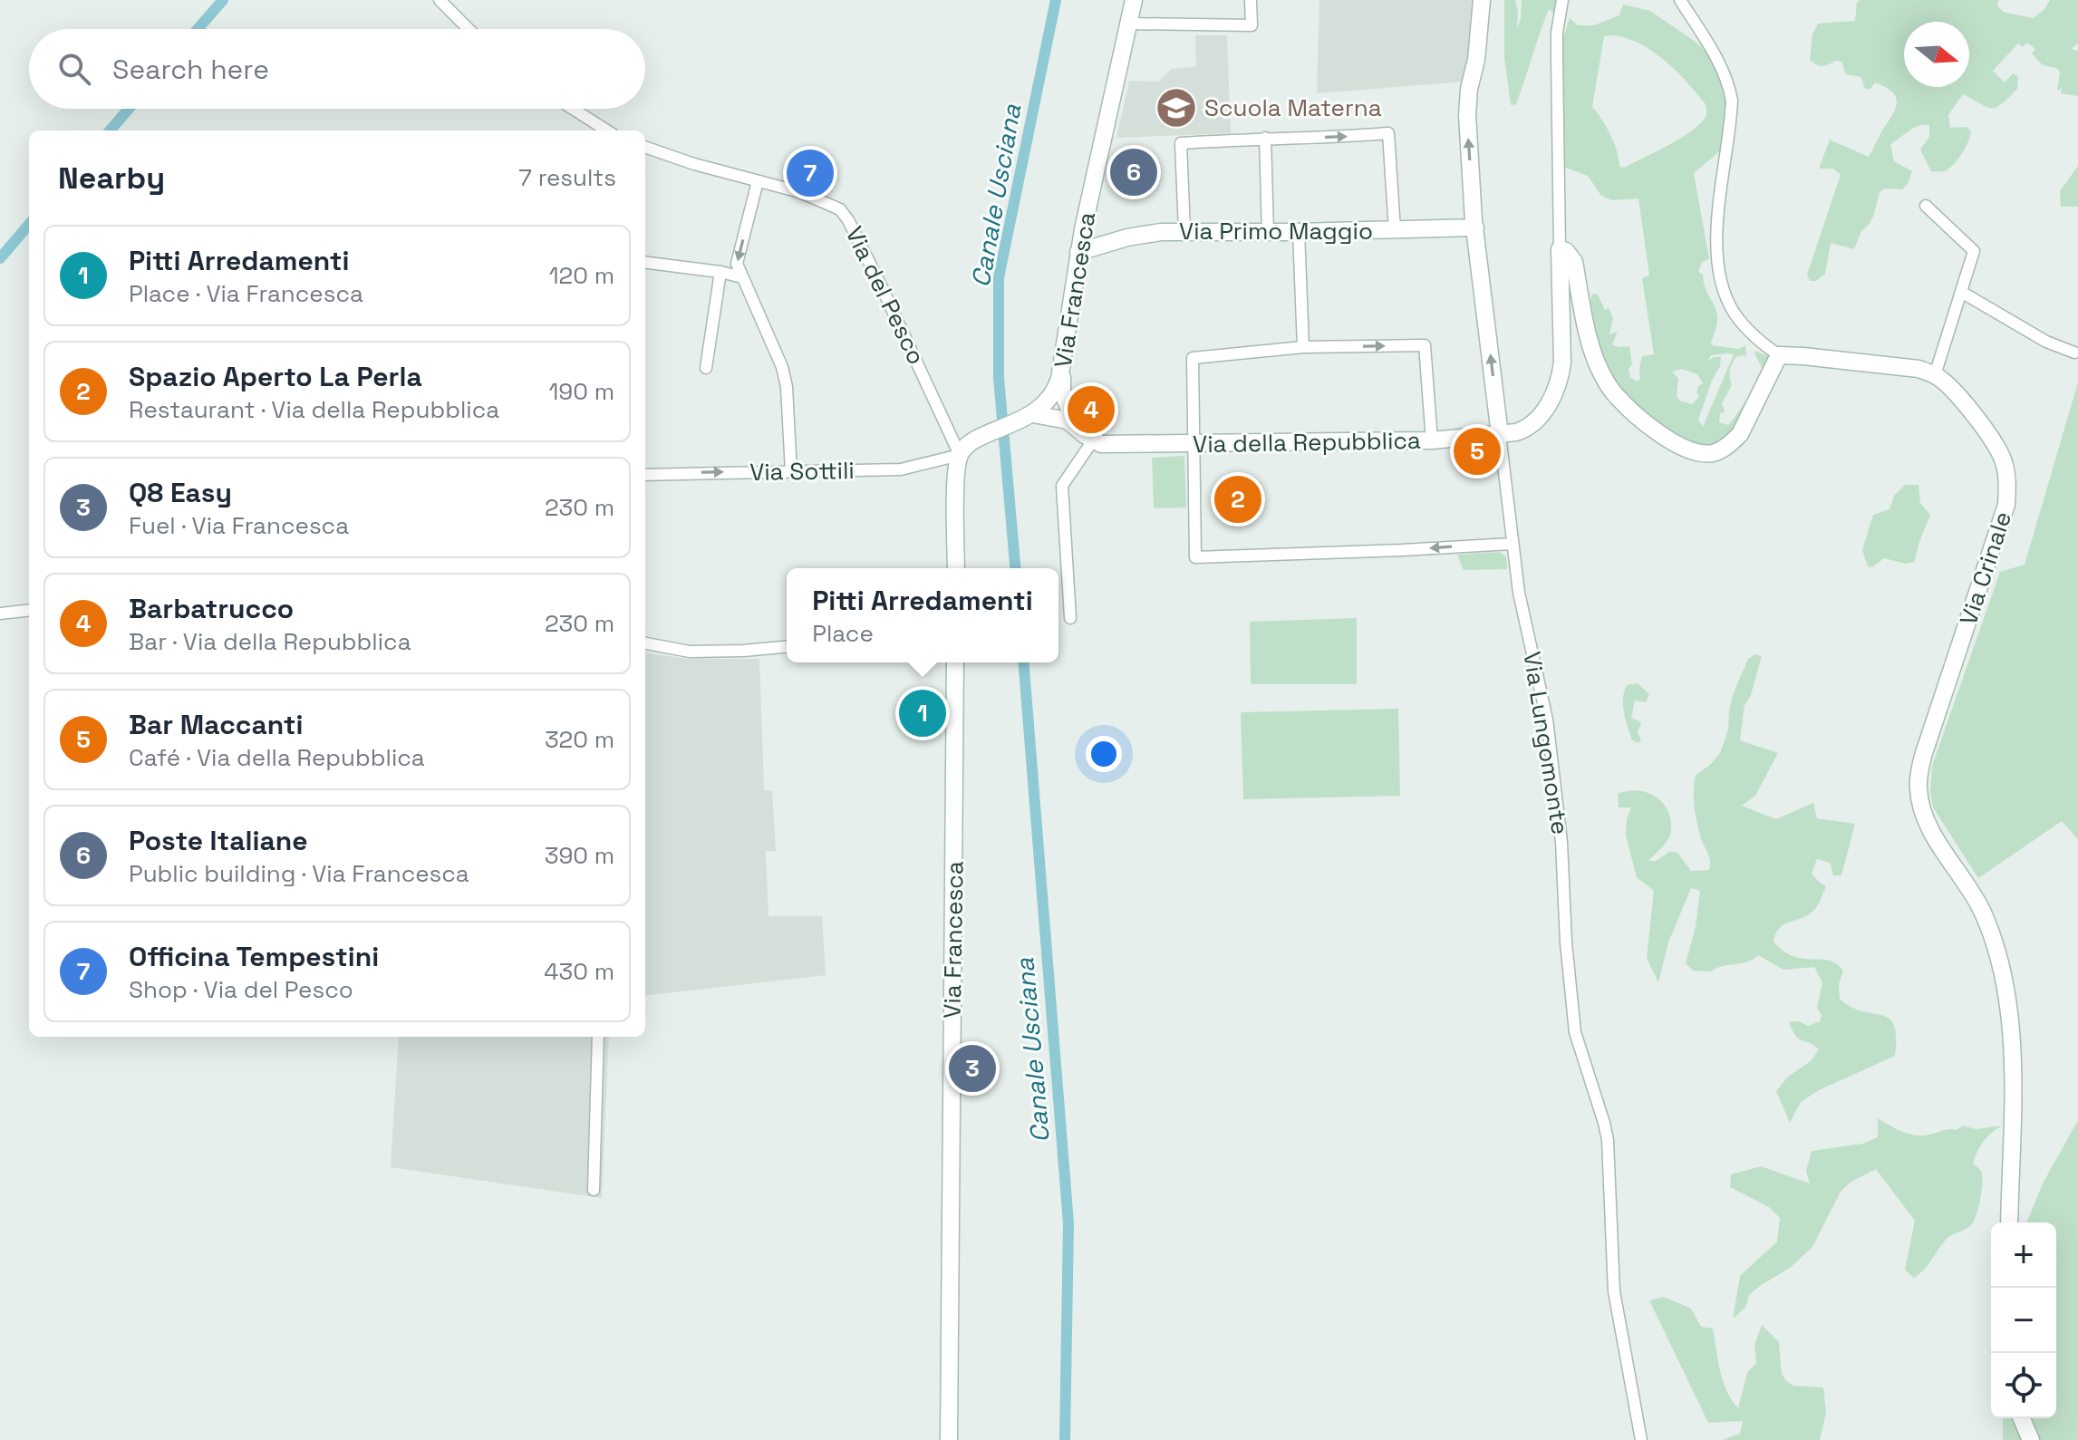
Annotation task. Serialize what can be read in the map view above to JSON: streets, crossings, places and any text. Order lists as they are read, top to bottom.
{
  "streets": {
    "street": [
      "Via Primo Maggio",
      "Via Francesca",
      "Via del Pesco",
      "Via della Repubblica",
      "Via Sottili",
      "Via Crinale",
      "Via Lungomonte"
    ]
  },
  "crossings": [
    ["Via Primo Maggio", "Via Francesca"],
    ["Via Primo Maggio", "Via Lungomonte"],
    ["Via Francesca", "Via del Pesco"],
    ["Via Francesca", "Via Sottili"],
    ["Via del Pesco", "Via Sottili"],
    ["Via della Repubblica", "Via Lungomonte"]
  ],
  "one_way": ["Via Sottili"],
  "water": ["Canale Usciana"],
  "places": {
    "school or university": ["Scuola Materna"]
  },
  "north": "right",
  "page": {
    "search": "Search here",
    "heading": ["Nearby", "7 results"],
    "pins": [
      "6",
      "7",
      "4",
      "5",
      "2",
      "1",
      "3"
    ],
    "list": [
      {
        "mark": "1",
        "name": "Pitti Arredamenti",
        "note": "Place · Via Francesca",
        "value": "120 m"
      },
      {
        "mark": "2",
        "name": "Spazio Aperto La Perla",
        "note": "Restaurant · Via della Repubblica",
        "value": "190 m"
      },
      {
        "mark": "3",
        "name": "Q8 Easy",
        "note": "Fuel · Via Francesca",
        "value": "230 m"
      },
      {
        "mark": "4",
        "name": "Barbatrucco",
        "note": "Bar · Via della Repubblica",
        "value": "230 m"
      },
      {
        "mark": "5",
        "name": "Bar Maccanti",
        "note": "Café · Via della Repubblica",
        "value": "320 m"
      },
      {
        "mark": "6",
        "name": "Poste Italiane",
        "note": "Public building · Via Francesca",
        "value": "390 m"
      },
      {
        "mark": "7",
        "name": "Officina Tempestini",
        "note": "Shop · Via del Pesco",
        "value": "430 m"
      }
    ],
    "popup": ["Pitti Arredamenti", "Place"],
    "map_buttons": ["+", "−"]
  }
}
